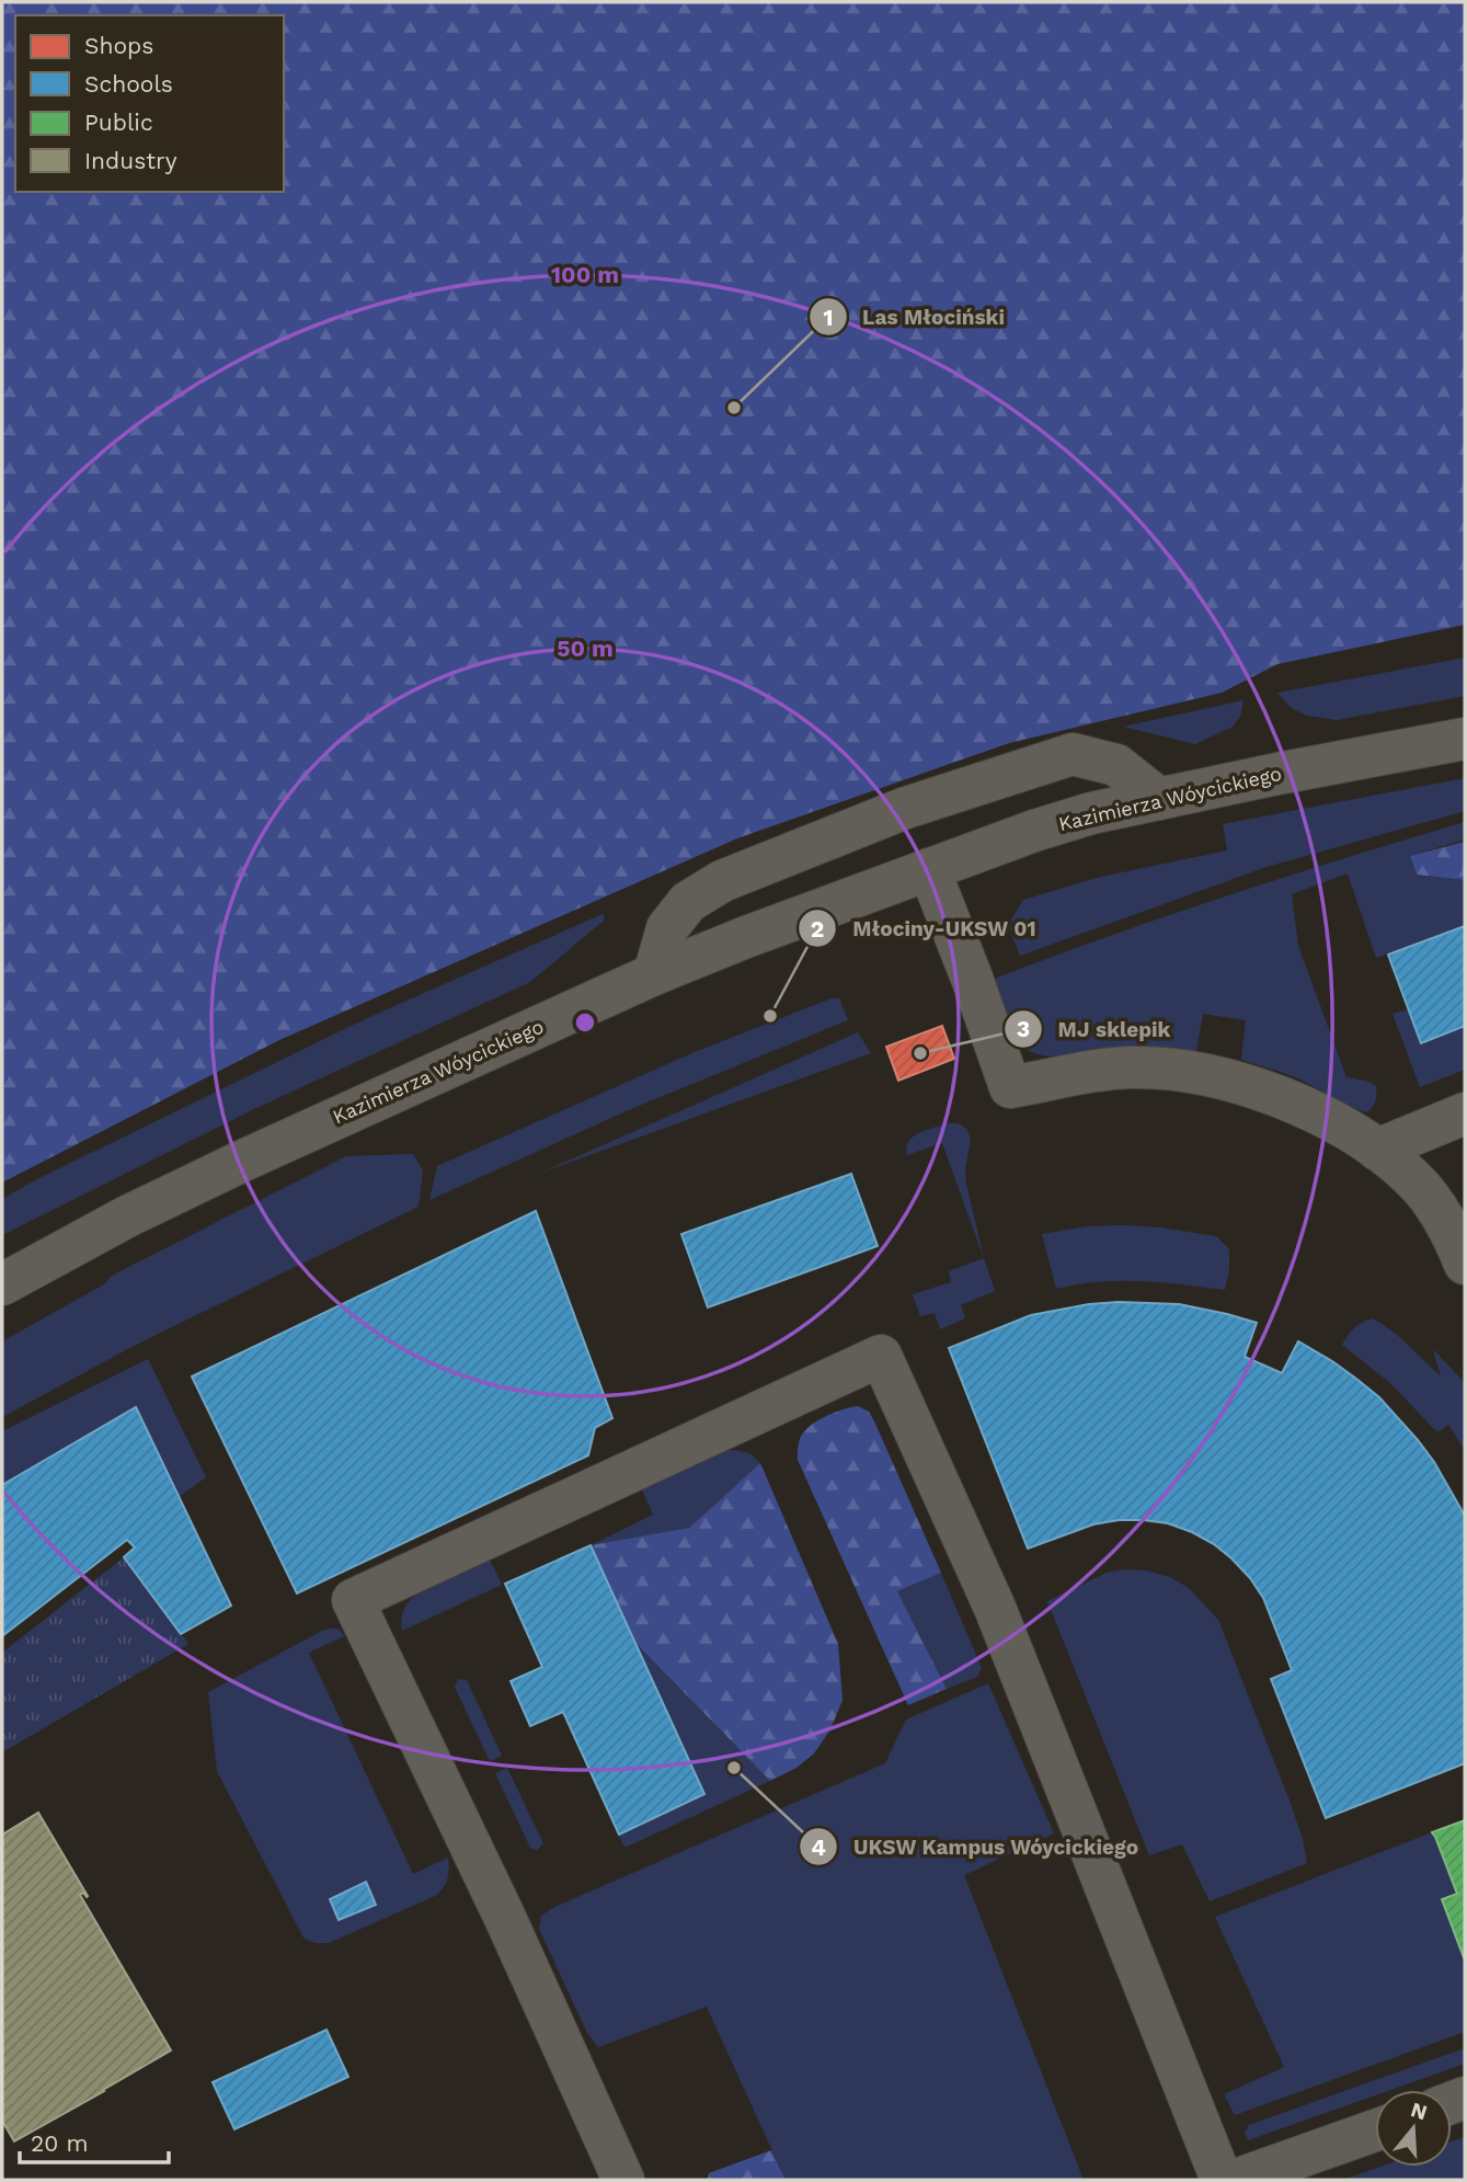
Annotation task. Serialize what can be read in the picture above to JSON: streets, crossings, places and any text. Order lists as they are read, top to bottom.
{
  "streets": {
    "street": ["Kazimierza Wóycickiego"]
  },
  "places": [
    "Las Młociński",
    "Młociny-UKSW 01",
    "MJ sklepik",
    "UKSW Kampus Wóycickiego"
  ],
  "legend": [
    "Shops",
    "Schools",
    "Public",
    "Industry"
  ],
  "scale_bar": "20 m",
  "north": "top",
  "rings": ["100 m", "50 m"]
}
